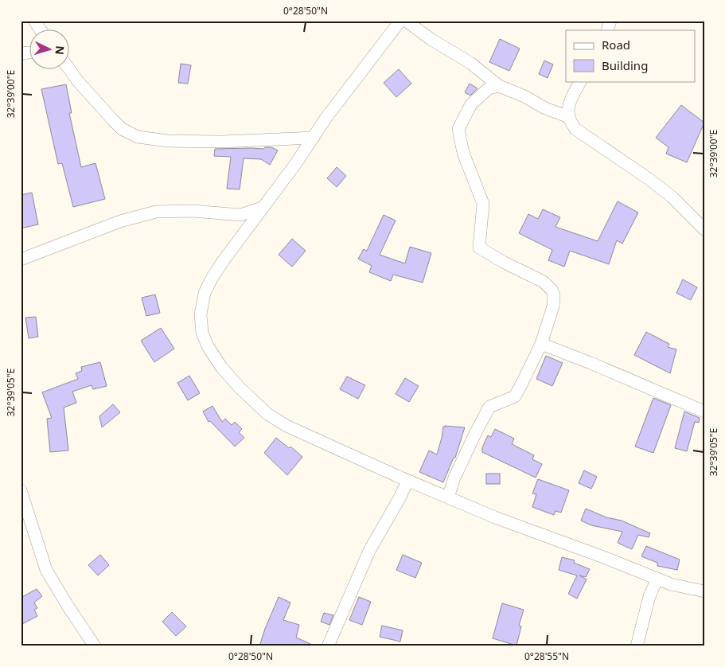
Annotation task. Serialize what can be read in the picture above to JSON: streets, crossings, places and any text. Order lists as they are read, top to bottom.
{
  "legend": ["Road", "Building"],
  "north": "right",
  "coordinates": [
    "0°28'50\"N",
    "32°39'00\"E",
    "32°39'05\"E",
    "0°28'55\"N"
  ]
}
